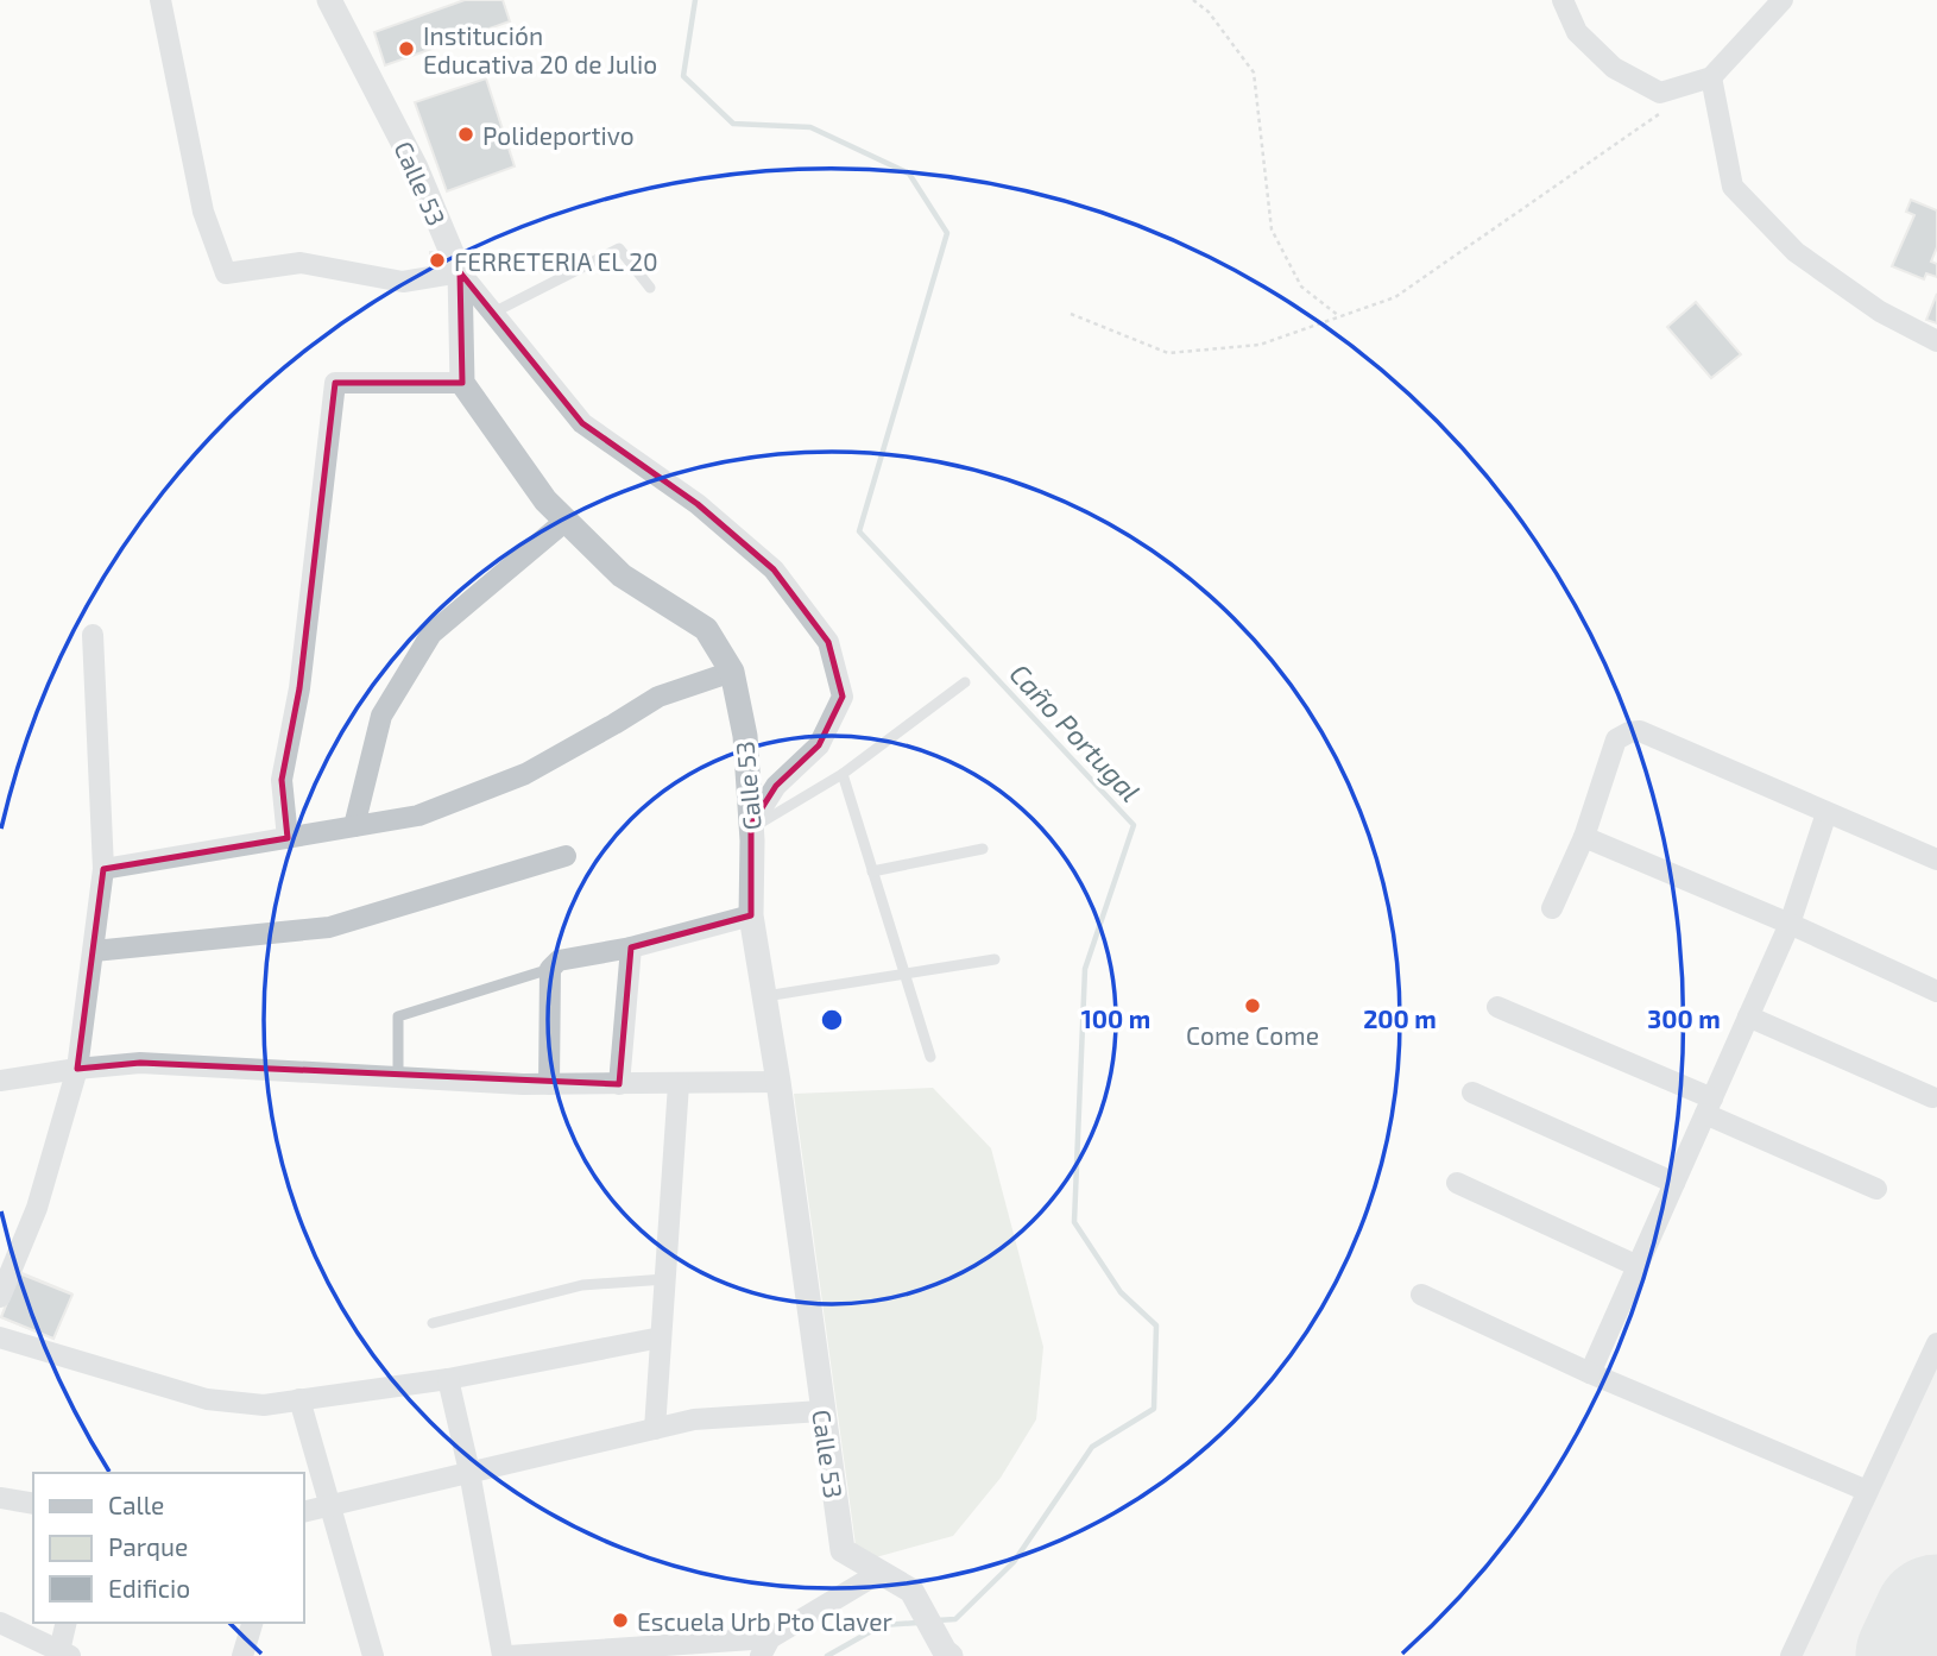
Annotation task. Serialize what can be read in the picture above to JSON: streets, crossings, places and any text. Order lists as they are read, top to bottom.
{
  "streets": {
    "street": ["Calle 53"]
  },
  "water": ["Caño Portugal"],
  "places": [
    "Institución Educativa 20 de Julio",
    "Polideportivo",
    "FERRETERIA EL 20",
    "Come Come",
    "Escuela Urb Pto Claver"
  ],
  "legend": ["Calle", "Parque", "Edificio"],
  "rings": ["100 m", "200 m", "300 m"]
}
